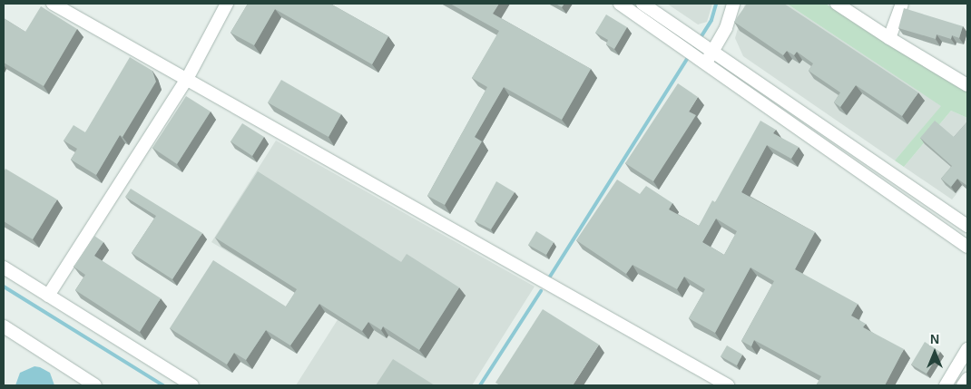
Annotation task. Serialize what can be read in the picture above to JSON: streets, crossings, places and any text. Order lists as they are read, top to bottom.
{
  "north": "top"
}
